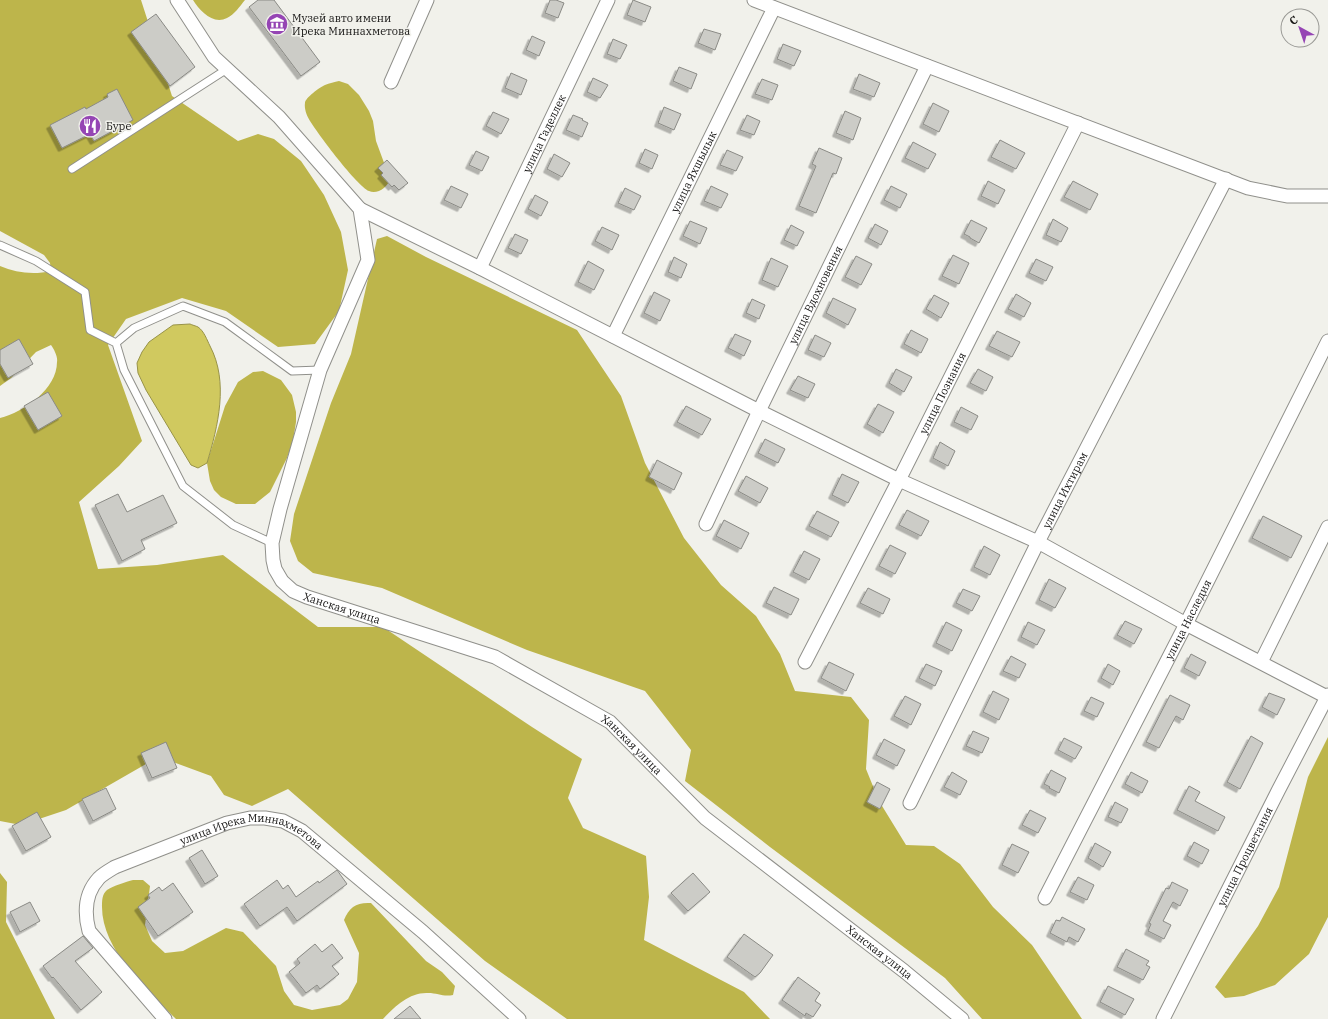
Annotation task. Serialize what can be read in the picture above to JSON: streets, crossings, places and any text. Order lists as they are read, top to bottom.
{
  "streets": {
    "street": [
      "улица Гаделлек",
      "улица Яхшылык",
      "улица Вдохновения",
      "улица Познания",
      "улица Ихтирам",
      "Ханская улица",
      "улица Наследия",
      "улица Ирека Миннахметова",
      "улица Процветания"
    ]
  },
  "places": {
    "museum": ["Музей авто имени Ирека Миннахметова"],
    "restaurant": ["Буре"]
  },
  "north": "top left"
}
